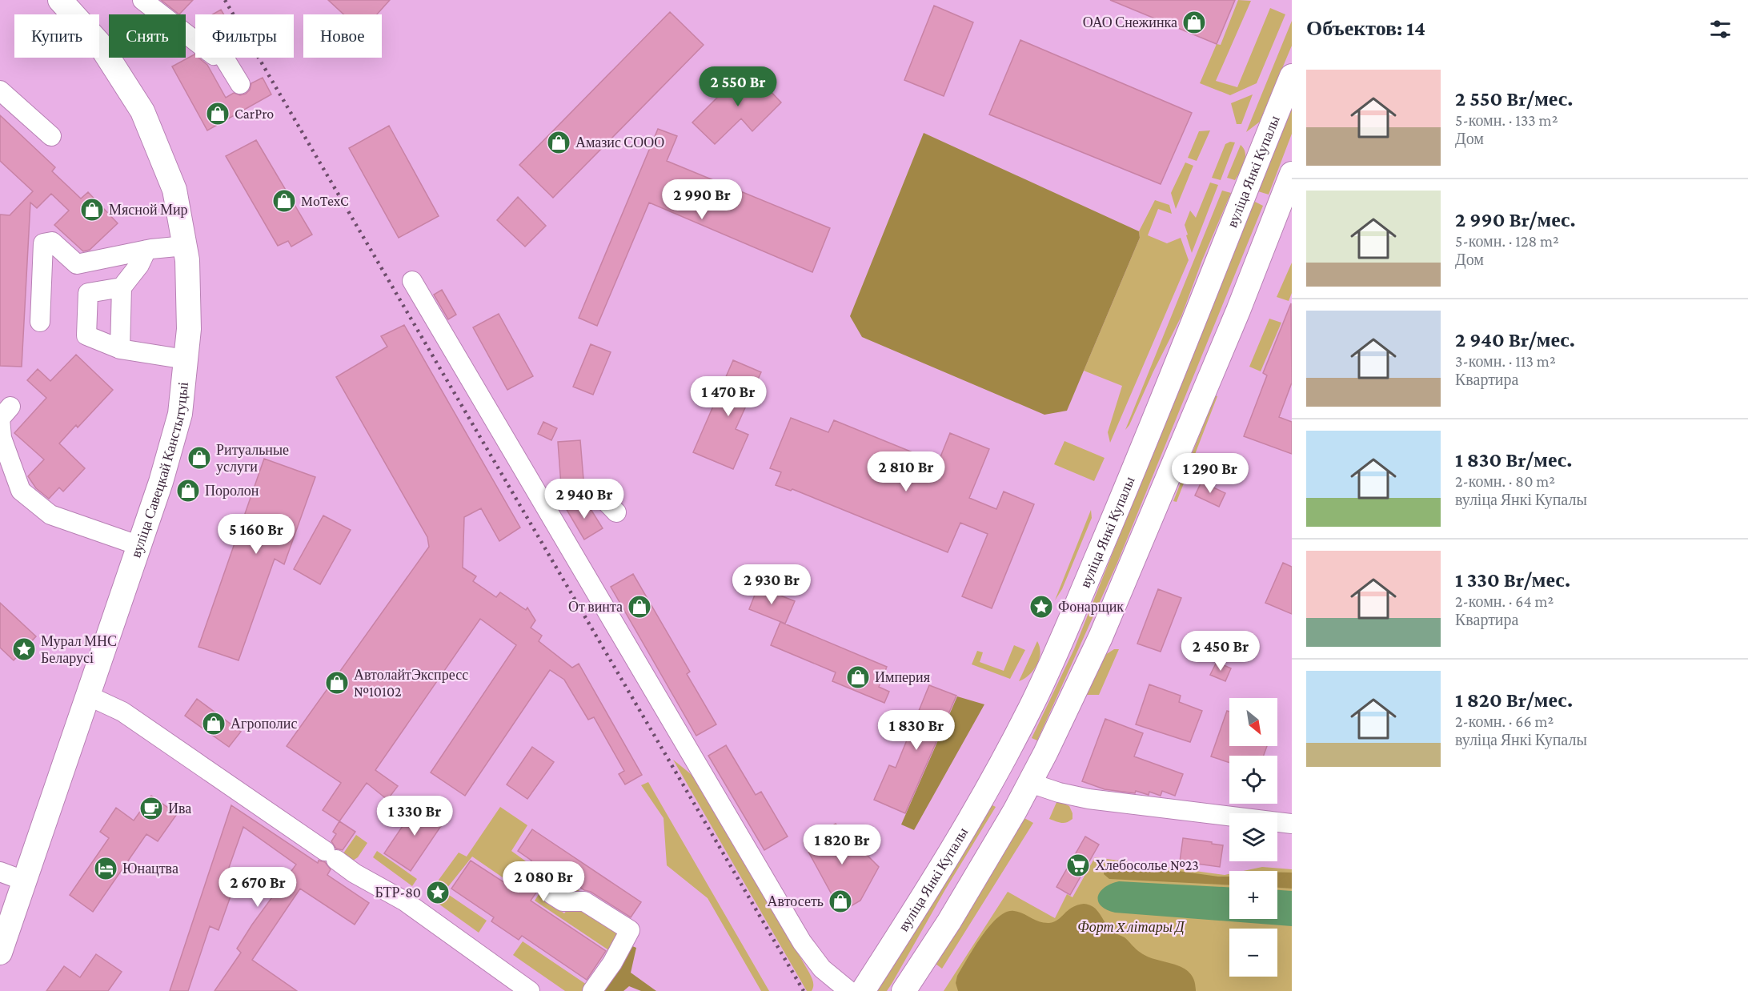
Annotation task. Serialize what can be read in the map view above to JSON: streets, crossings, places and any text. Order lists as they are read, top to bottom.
{
  "streets": {
    "main road": ["вуліца Янкі Купалы", "вуліца Савецкай Канстытуцыі"]
  },
  "parks": ["Форт X літары Д"],
  "places": {
    "shop": [
      "ОАО Снежинка",
      "CarPro",
      "Амазис СООО",
      "MoTexC",
      "Мясной Мир",
      "Ритуальные услуги",
      "Поролон",
      "От винта",
      "Империя",
      "АвтолайтЭкспресс №10102",
      "Агрополис",
      "Автосеть"
    ],
    "place": ["Фонарщик", "Мурал МНС Беларусі", "БТР-80"],
    "cafe": ["Ива"],
    "supermarket": ["Хлебосолье №23"],
    "hotel": ["Юнацтва"]
  },
  "north": "bottom right",
  "page": {
    "heading": "Объектов: 14",
    "chip": [
      "Купить",
      "Снять",
      "Фильтры",
      "Новое"
    ],
    "list": [
      {
        "name": "2 550 Br/мес.",
        "note": "5-комн. · 133 m² · Дом"
      },
      {
        "name": "2 990 Br/мес.",
        "note": "5-комн. · 128 m² · Дом"
      },
      {
        "name": "2 940 Br/мес.",
        "note": "3-комн. · 113 m² · Квартира"
      },
      {
        "name": "1 830 Br/мес.",
        "note": "2-комн. · 80 m² · вуліца Янкі Купалы"
      },
      {
        "name": "1 330 Br/мес.",
        "note": "2-комн. · 64 m² · Квартира"
      },
      {
        "name": "1 820 Br/мес.",
        "note": "2-комн. · 66 m² · вуліца Янкі Купалы"
      }
    ],
    "price": [
      "2 550 Br",
      "2 990 Br",
      "1 470 Br",
      "2 810 Br",
      "1 290 Br",
      "2 940 Br",
      "5 160 Br",
      "2 930 Br",
      "2 450 Br",
      "1 830 Br",
      "1 330 Br",
      "1 820 Br",
      "2 080 Br",
      "2 670 Br"
    ],
    "map_buttons": ["+", "−"]
  }
}
